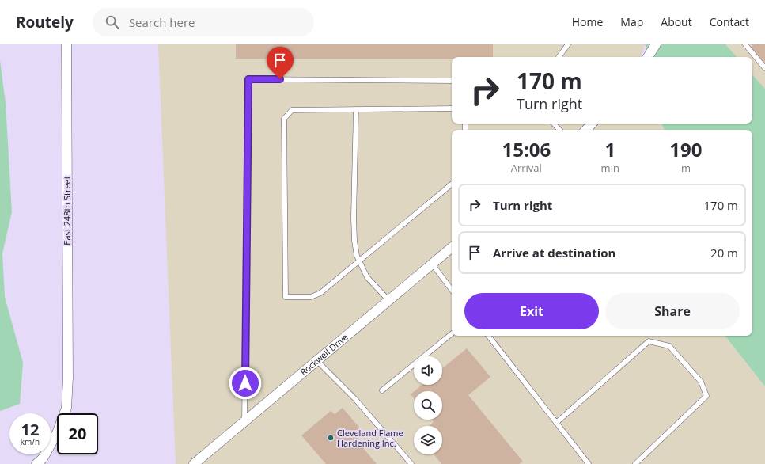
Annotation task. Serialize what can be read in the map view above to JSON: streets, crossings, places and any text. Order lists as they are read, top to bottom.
{
  "streets": {
    "street": ["East 248th Street", "Rockwell Drive"]
  },
  "places": ["Cleveland Flame Hardening Inc."],
  "page": {
    "header": "Routely",
    "search": "Search here",
    "nav": [
      "Home",
      "Map",
      "About",
      "Contact"
    ],
    "turn": ["170 m", "Turn right"],
    "eta": [
      "15:06",
      "Arrival",
      "1",
      "min",
      "190",
      "m"
    ],
    "list": [
      {
        "name": "Turn right",
        "value": "170 m"
      },
      {
        "name": "Arrive at destination",
        "value": "20 m"
      }
    ],
    "buttons": ["Exit", "Share"],
    "speed": "12 km/h",
    "limit": "20"
  }
}
